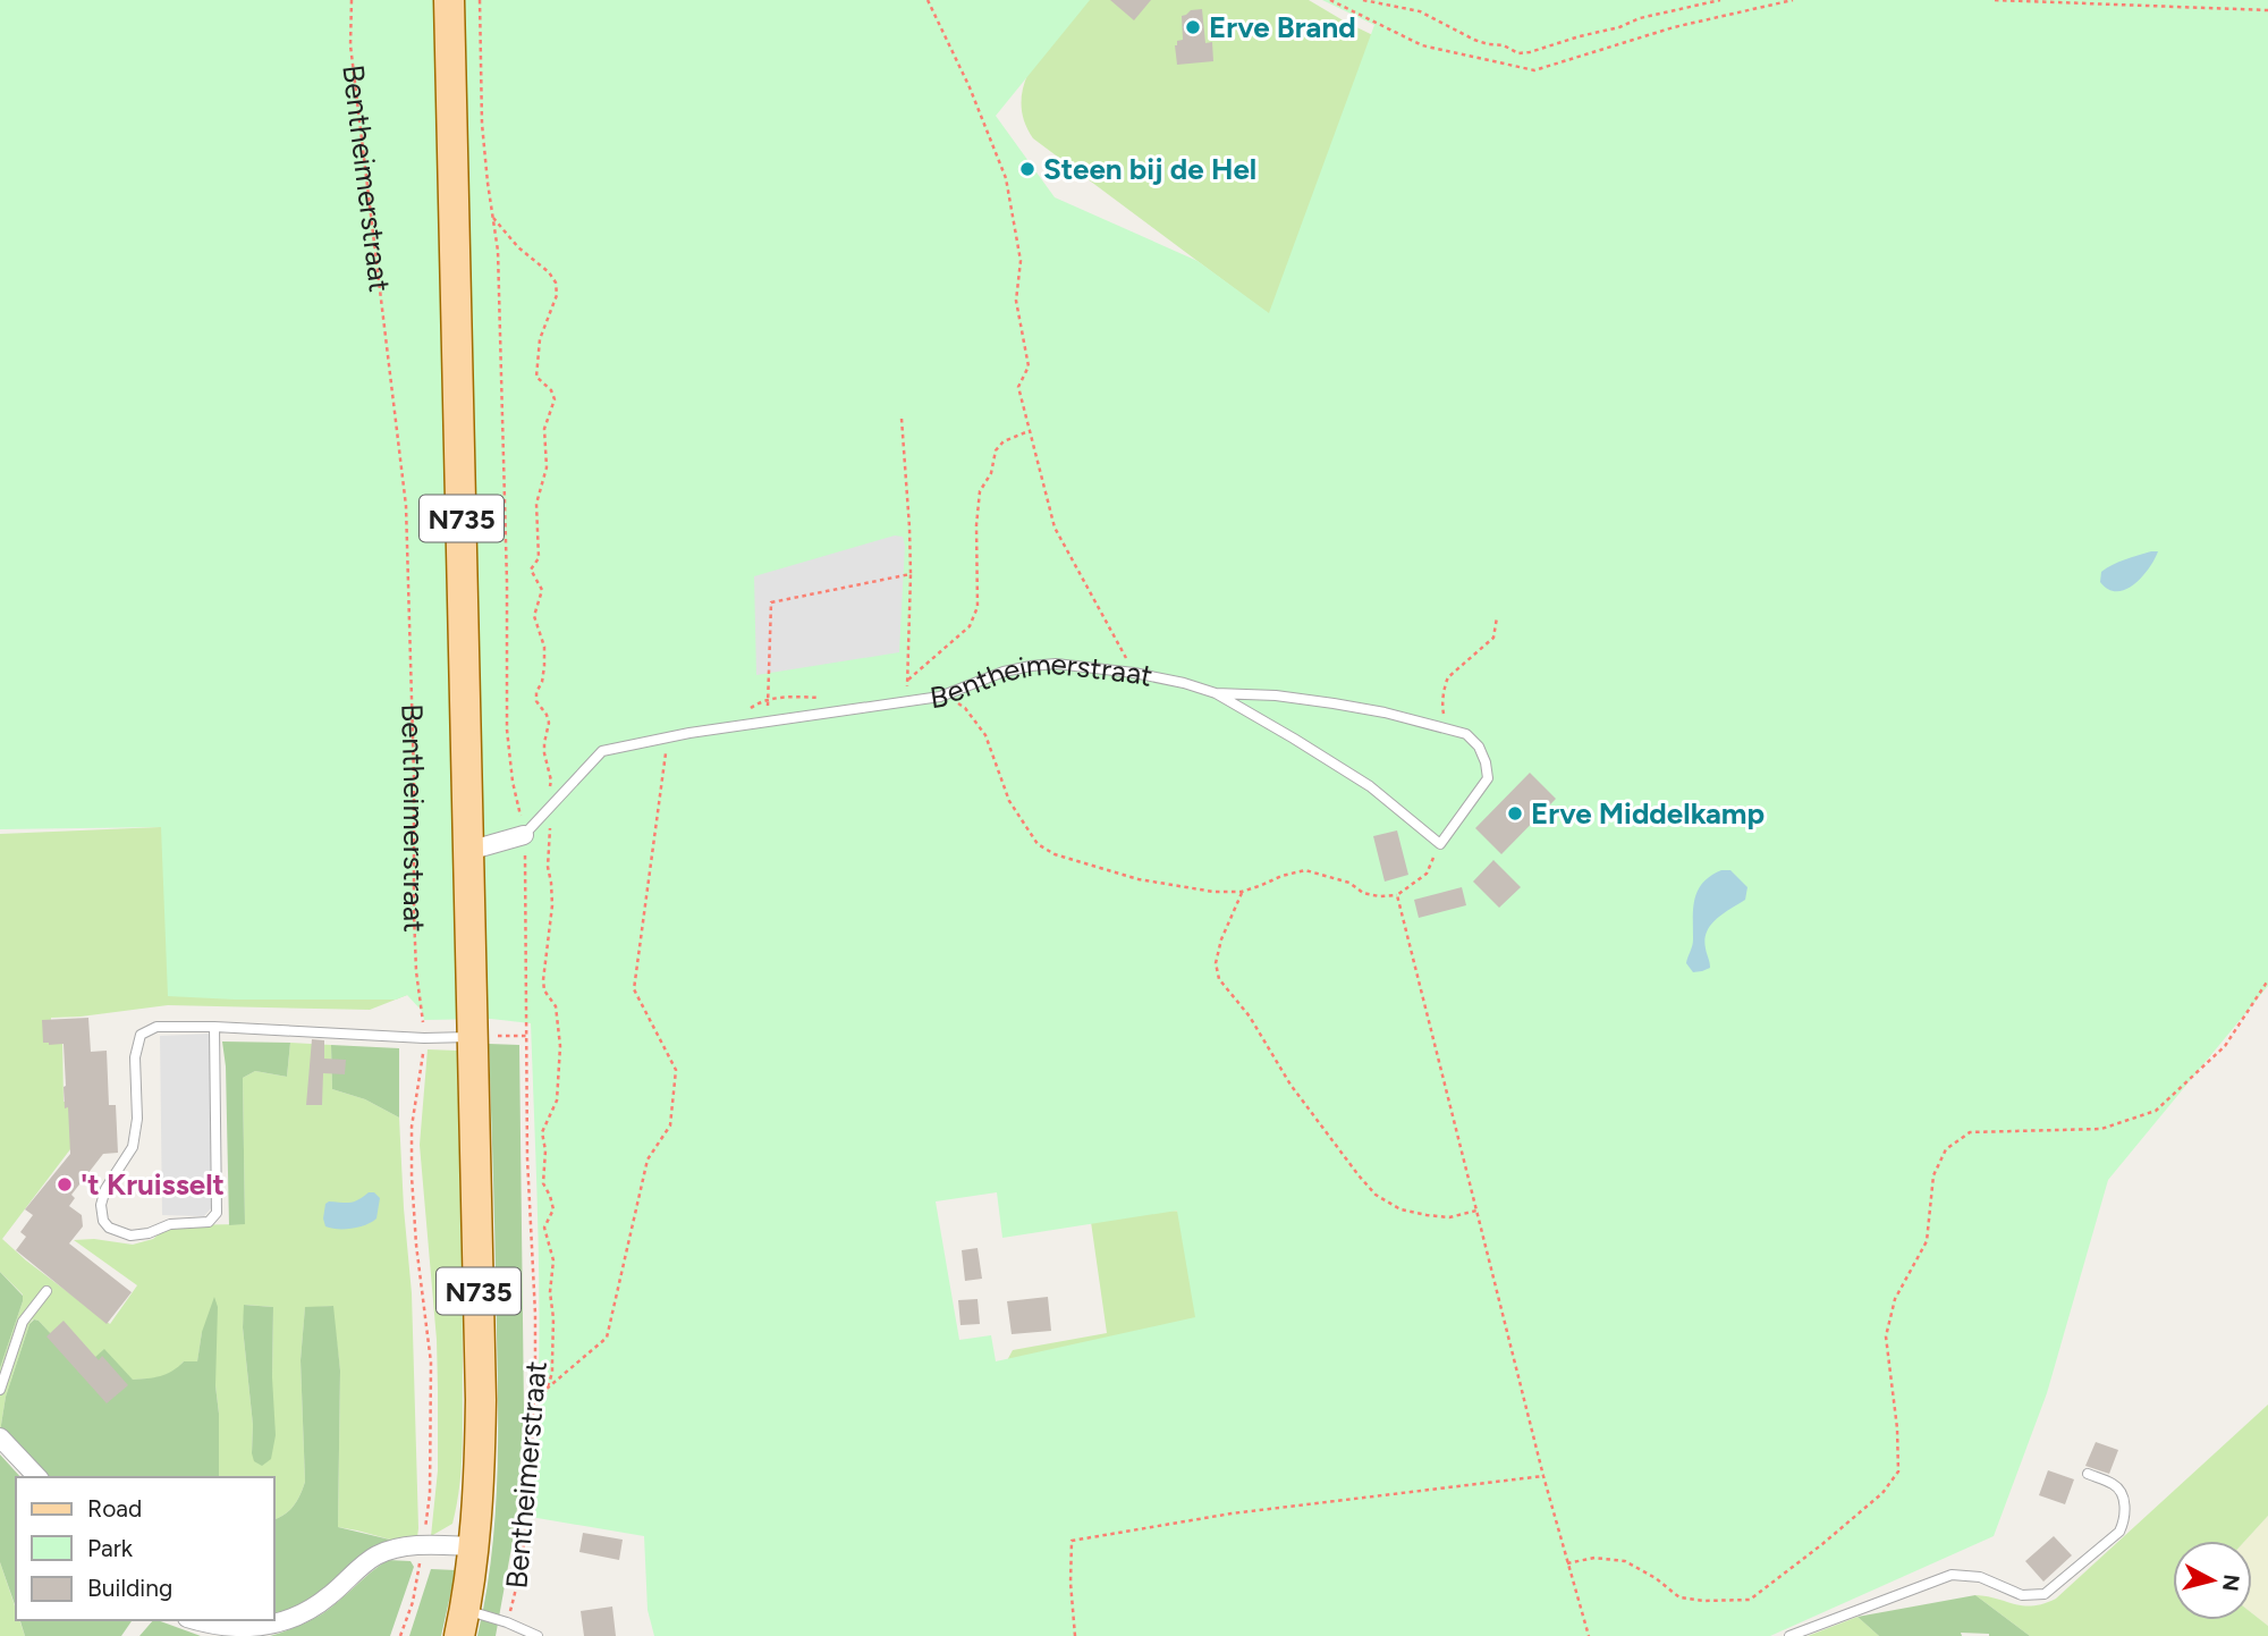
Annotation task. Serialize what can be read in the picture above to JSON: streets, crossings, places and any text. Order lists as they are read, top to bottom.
{
  "streets": {
    "main road": ["Bentheimerstraat", "N735"]
  },
  "places": [
    "Erve Brand",
    "Steen bij de Hel",
    "Erve Middelkamp",
    "'t Kruisselt"
  ],
  "legend": ["Road", "Park", "Building"],
  "north": "right"
}
